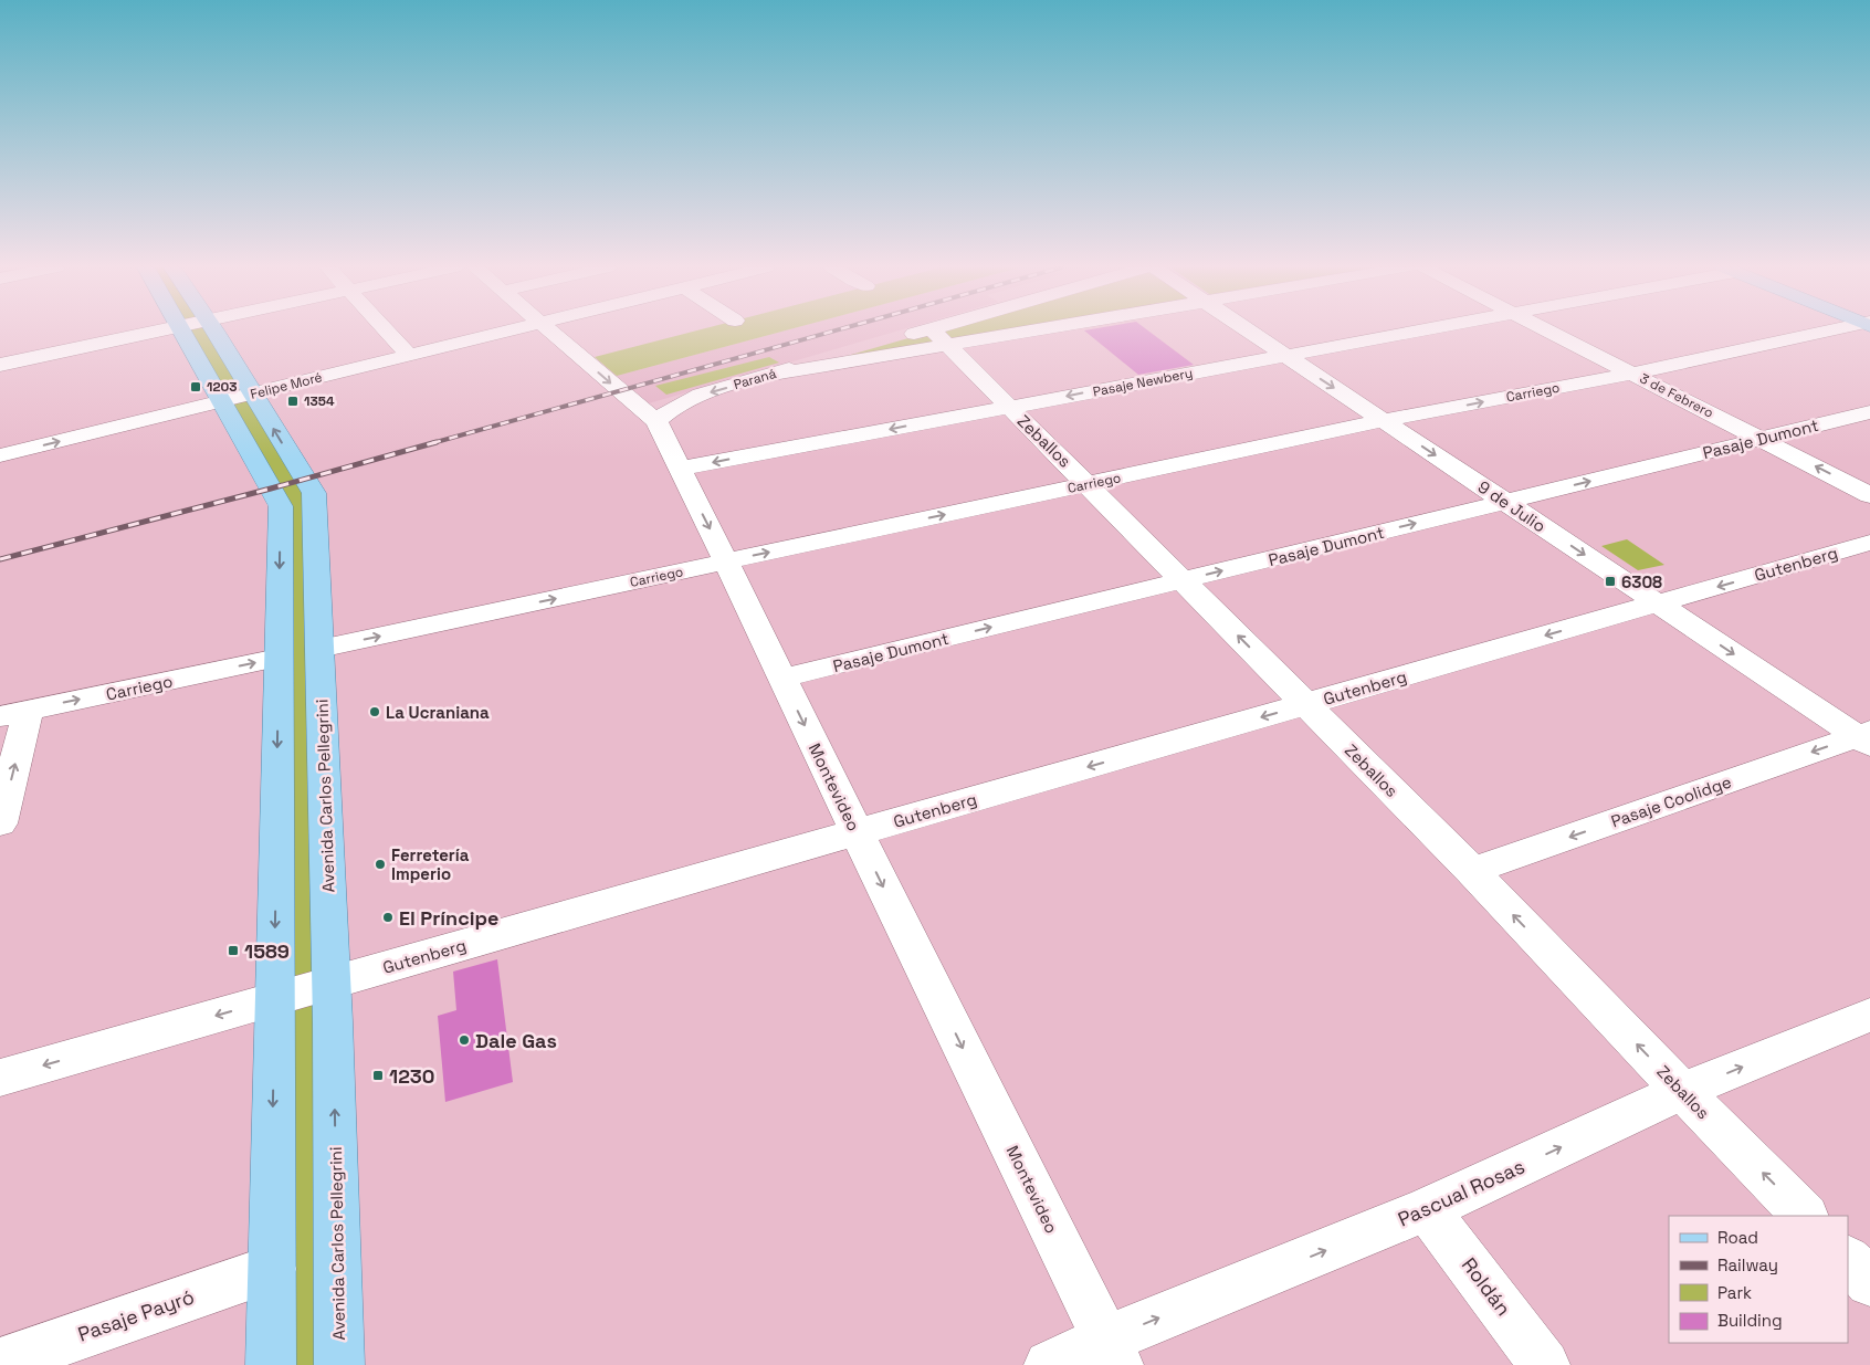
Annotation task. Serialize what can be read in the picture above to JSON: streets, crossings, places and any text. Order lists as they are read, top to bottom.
{
  "streets": {
    "main road": ["Avenida Carlos Pellegrini"],
    "street": [
      "Paraná",
      "Pasaje Newbery",
      "Felipe Moré",
      "Carriego",
      "3 de Febrero",
      "Pasaje Dumont",
      "Zeballos",
      "9 de Julio",
      "Gutenberg",
      "Montevideo",
      "Pasaje Coolidge",
      "Pascual Rosas",
      "Roldán",
      "Pasaje Payró"
    ]
  },
  "crossings": [
    ["Paraná", "Zeballos"],
    ["Paraná", "Montevideo"],
    ["Pasaje Newbery", "Zeballos"],
    ["Pasaje Newbery", "9 de Julio"],
    ["Pasaje Newbery", "Montevideo"],
    ["Felipe Moré", "Avenida Carlos Pellegrini"],
    ["Carriego", "3 de Febrero"],
    ["Carriego", "Zeballos"],
    ["Carriego", "9 de Julio"],
    ["Carriego", "Montevideo"],
    ["Carriego", "Avenida Carlos Pellegrini"],
    ["3 de Febrero", "Pasaje Dumont"],
    ["Pasaje Dumont", "Zeballos"],
    ["Pasaje Dumont", "9 de Julio"],
    ["Pasaje Dumont", "Montevideo"],
    ["Zeballos", "Gutenberg"],
    ["Zeballos", "Pasaje Coolidge"],
    ["Zeballos", "Pascual Rosas"],
    ["9 de Julio", "Gutenberg"],
    ["9 de Julio", "Pasaje Coolidge"],
    ["Gutenberg", "Montevideo"],
    ["Gutenberg", "Avenida Carlos Pellegrini"],
    ["Montevideo", "Pascual Rosas"],
    ["Avenida Carlos Pellegrini", "Pasaje Payró"],
    ["Pascual Rosas", "Roldán"]
  ],
  "one_way": [
    "Paraná",
    "Pasaje Newbery",
    "Carriego",
    "Pasaje Dumont",
    "Zeballos",
    "9 de Julio",
    "Gutenberg",
    "Montevideo",
    "Pasaje Coolidge",
    "Pascual Rosas"
  ],
  "places": {
    "transit": [
      "1203",
      "1354",
      "6308",
      "1589",
      "1230"
    ],
    "other": [
      "La Ucraniana",
      "Ferretería Imperio",
      "El Príncipe",
      "Dale Gas"
    ]
  },
  "legend": [
    "Road",
    "Railway",
    "Park",
    "Building"
  ]
}
